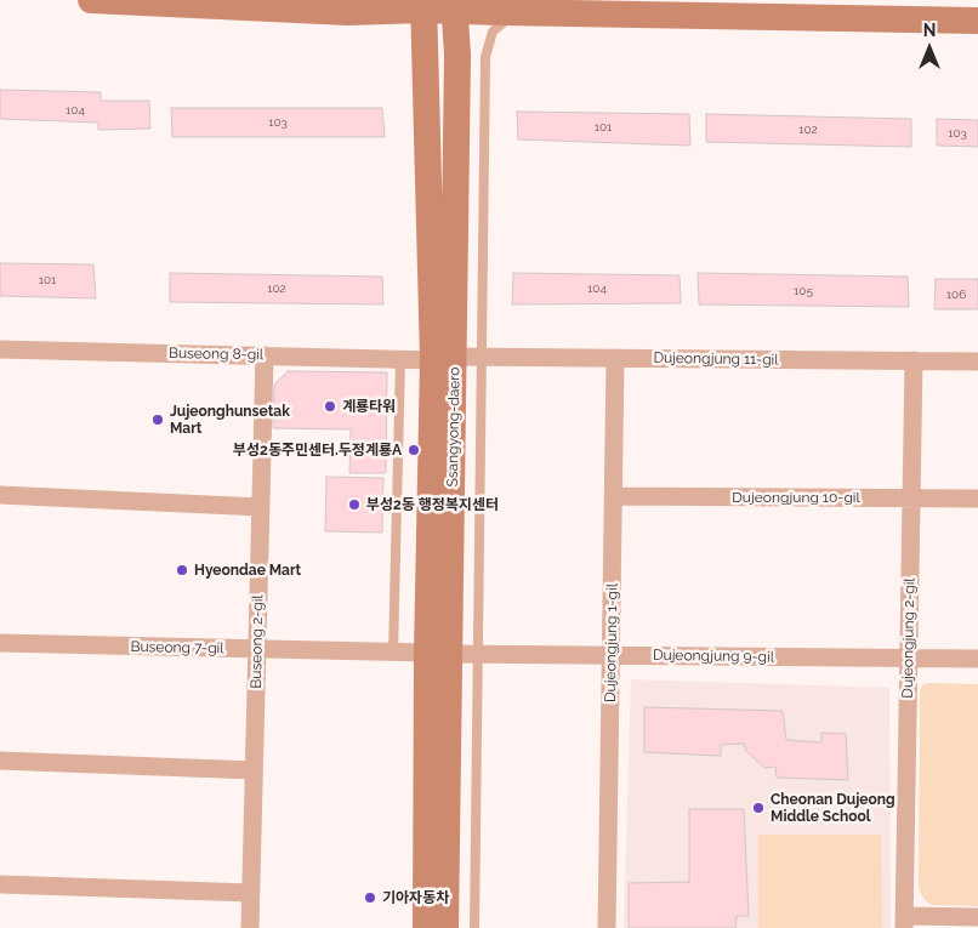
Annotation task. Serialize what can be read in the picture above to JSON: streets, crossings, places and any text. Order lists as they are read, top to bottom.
{
  "streets": {
    "street": [
      "Buseong 8-gil",
      "Dujeongjung 11-gil",
      "Ssangyong-daero",
      "Dujeongjung 10-gil",
      "Dujeongjung 2-gil",
      "Buseong 2-gil",
      "Dujeongjung 1-gil",
      "Buseong 7-gil",
      "Dujeongjung 9-gil"
    ]
  },
  "crossings": [
    ["Buseong 8-gil", "Dujeongjung 11-gil"],
    ["Buseong 8-gil", "Ssangyong-daero"],
    ["Buseong 8-gil", "Buseong 2-gil"],
    ["Dujeongjung 11-gil", "Ssangyong-daero"],
    ["Dujeongjung 11-gil", "Dujeongjung 2-gil"],
    ["Dujeongjung 11-gil", "Dujeongjung 1-gil"],
    ["Ssangyong-daero", "Buseong 7-gil"],
    ["Ssangyong-daero", "Dujeongjung 9-gil"],
    ["Dujeongjung 10-gil", "Dujeongjung 2-gil"],
    ["Dujeongjung 10-gil", "Dujeongjung 1-gil"],
    ["Dujeongjung 2-gil", "Dujeongjung 9-gil"],
    ["Buseong 2-gil", "Buseong 7-gil"],
    ["Dujeongjung 1-gil", "Dujeongjung 9-gil"],
    ["Buseong 7-gil", "Dujeongjung 9-gil"]
  ],
  "places": [
    "계룡타워",
    "Jujeonghunsetak Mart",
    "부성2동주민센터.두정계룡A",
    "부성2동 행정복지센터",
    "Hyeondae Mart",
    "Cheonan Dujeong Middle School",
    "기아자동차"
  ],
  "house_numbers": [
    "104",
    "103",
    "101",
    "102",
    "103",
    "101",
    "102",
    "104",
    "105",
    "106"
  ],
  "north": "top"
}
